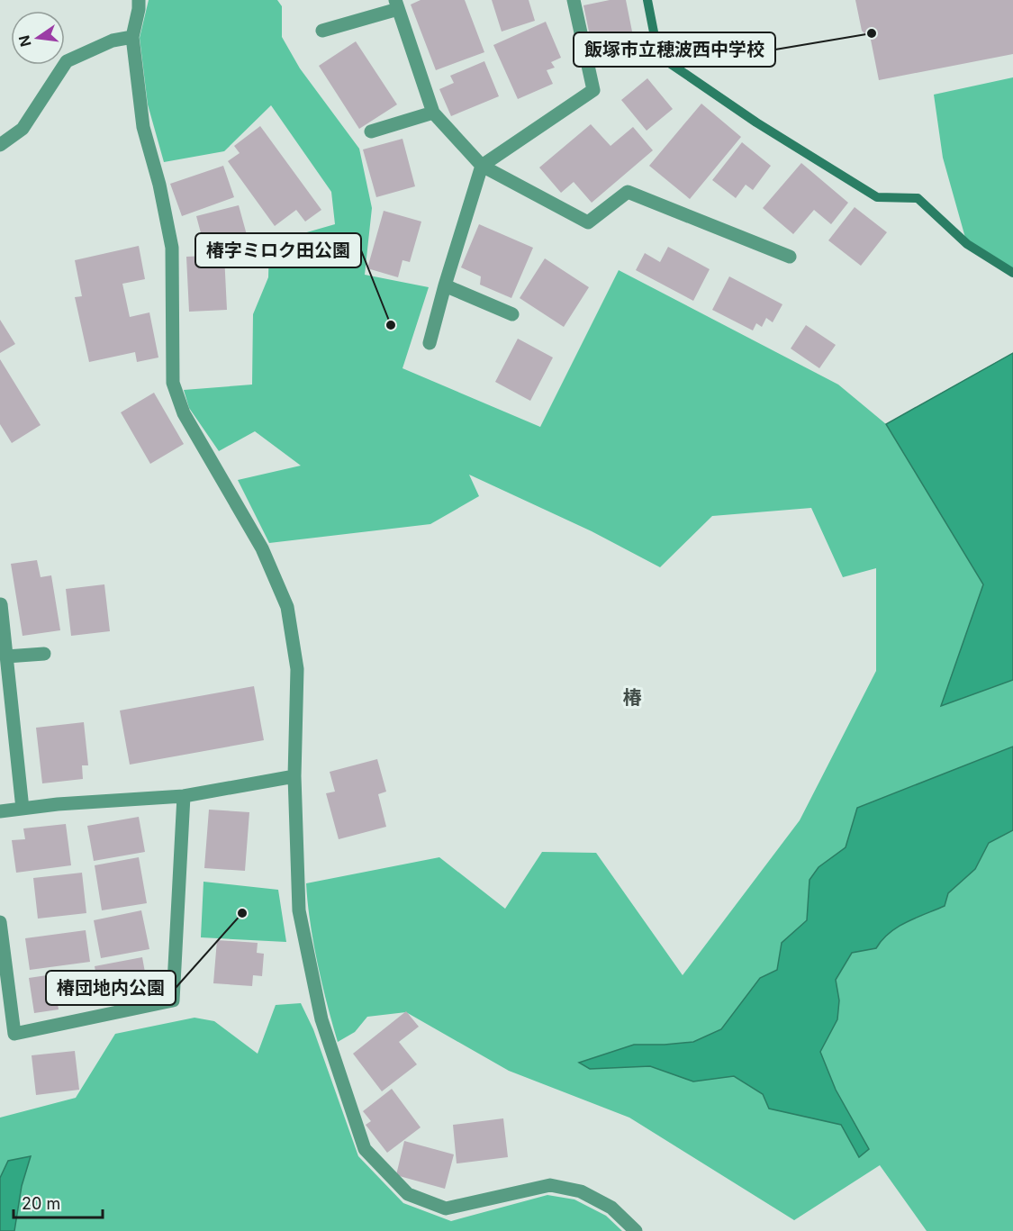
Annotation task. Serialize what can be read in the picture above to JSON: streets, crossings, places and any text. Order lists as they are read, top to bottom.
{
  "districts": ["椿"],
  "places": ["飯塚市立穂波西中学校", "椿字ミロク田公園", "椿団地内公園"],
  "scale_bar": "20 m",
  "north": "left"
}
